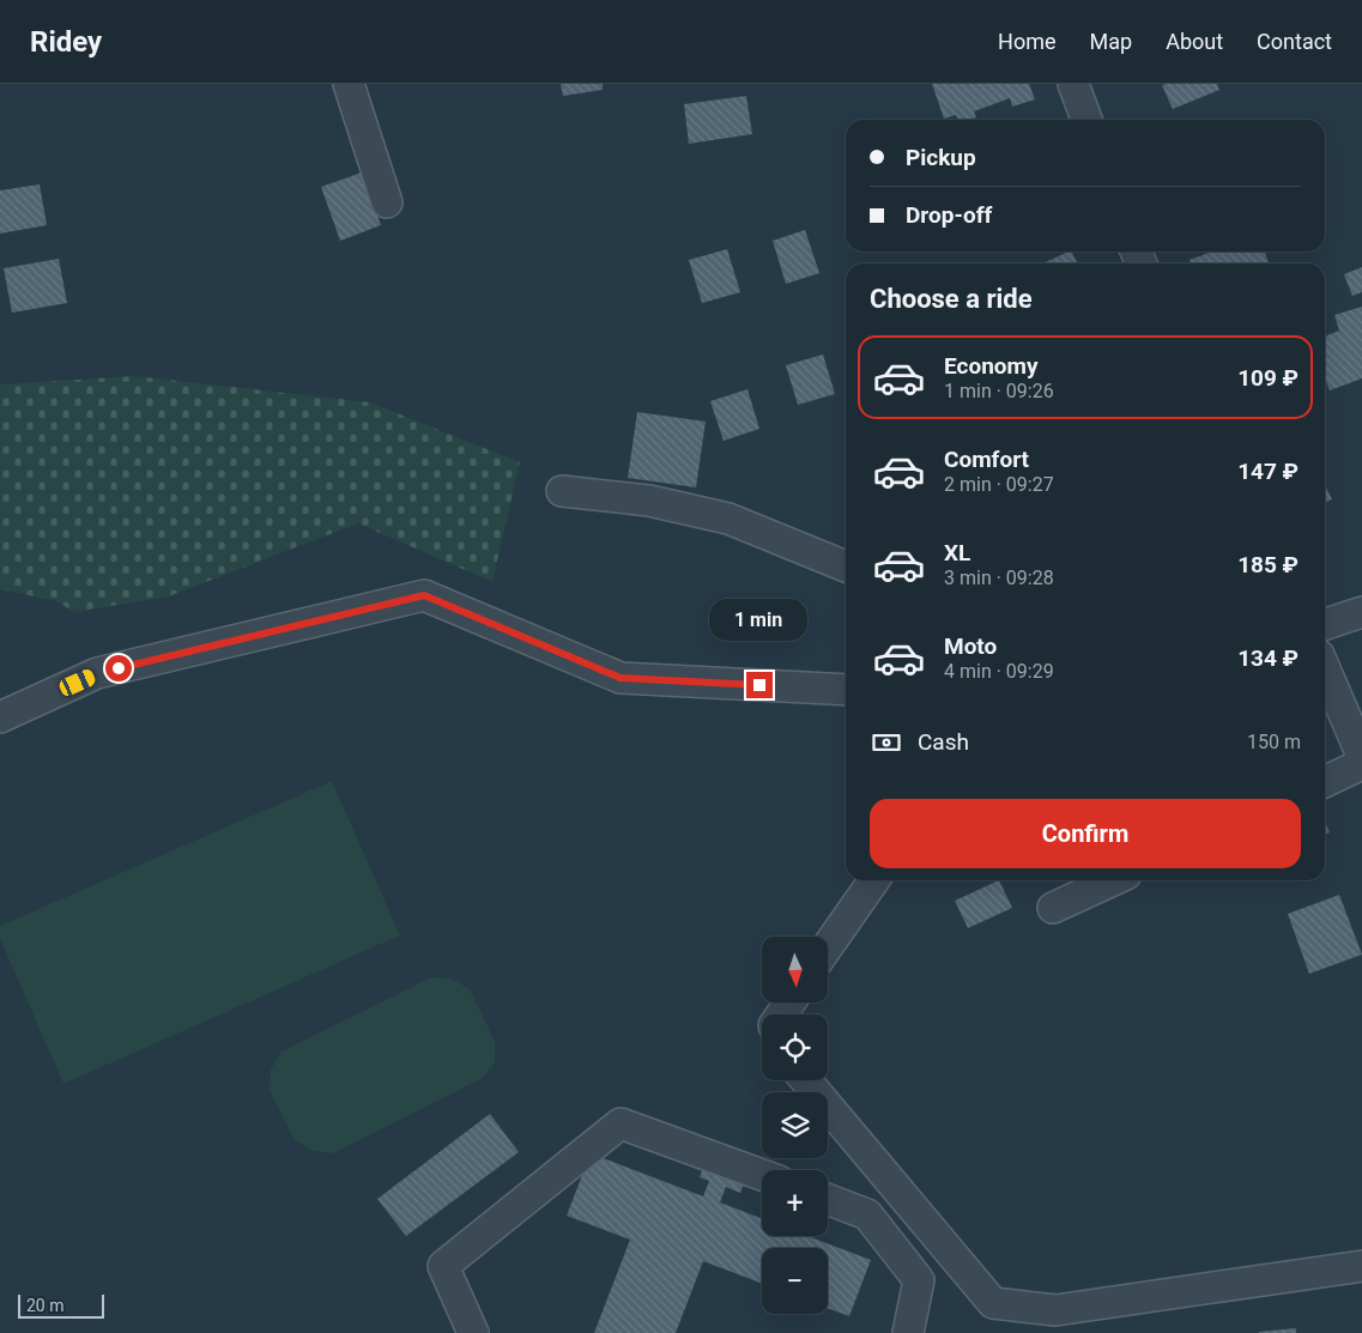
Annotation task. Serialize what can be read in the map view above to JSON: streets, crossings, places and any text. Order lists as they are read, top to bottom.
{
  "scale_bar": "20 m",
  "north": "bottom",
  "page": {
    "header": "Ridey",
    "nav": [
      "Home",
      "Map",
      "About",
      "Contact"
    ],
    "banner": ["Pickup", "Drop-off"],
    "heading": "Choose a ride",
    "list": [
      {
        "name": "Economy",
        "note": "1 min · 09:26",
        "value": "109 ₽"
      },
      {
        "name": "Comfort",
        "note": "2 min · 09:27",
        "value": "147 ₽"
      },
      {
        "name": "XL",
        "note": "3 min · 09:28",
        "value": "185 ₽"
      },
      {
        "name": "Moto",
        "note": "4 min · 09:29",
        "value": "134 ₽"
      }
    ],
    "bubble": "1 min",
    "pay": ["Cash", "150 m"],
    "buttons": "Confirm",
    "map_buttons": ["+", "−"],
    "scale": "20 m"
  }
}
